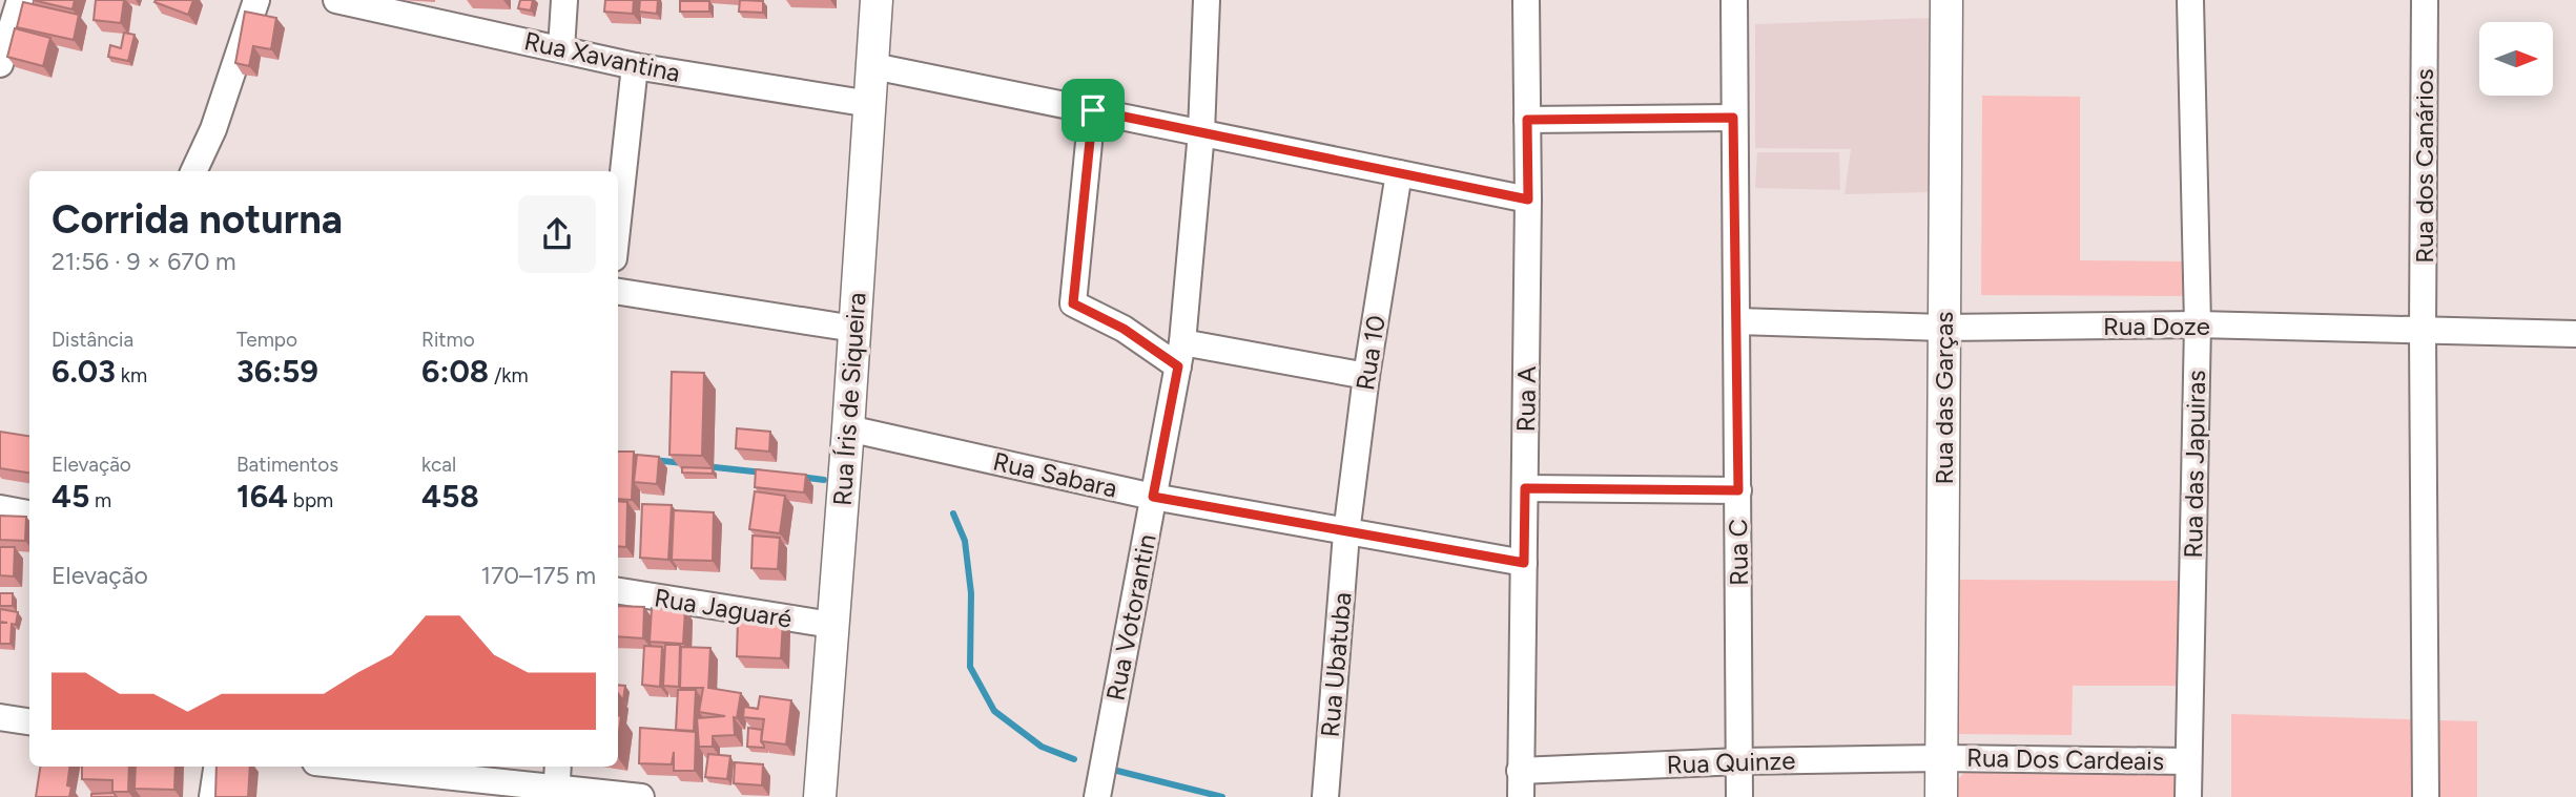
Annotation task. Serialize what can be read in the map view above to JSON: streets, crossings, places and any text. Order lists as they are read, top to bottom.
{
  "streets": {
    "street": [
      "Rua Xavantina",
      "Rua dos Canários",
      "Rua Doze",
      "Rua 10",
      "Rua das Garças",
      "Rua Íris de Siqueira",
      "Rua A",
      "Rua das Japuiras",
      "Rua Sabara",
      "Rua C",
      "Rua Jaguaré",
      "Rua Votorantin",
      "Rua Ubatuba",
      "Rua Dos Cardeais",
      "Rua Quinze"
    ]
  },
  "crossings": [
    ["Rua Xavantina", "Rua Íris de Siqueira"],
    ["Rua dos Canários", "Rua Doze"],
    ["Rua Doze", "Rua das Garças"],
    ["Rua Doze", "Rua das Japuiras"],
    ["Rua Doze", "Rua C"],
    ["Rua 10", "Rua Sabara"],
    ["Rua 10", "Rua Ubatuba"],
    ["Rua das Garças", "Rua Dos Cardeais"],
    ["Rua das Garças", "Rua Quinze"],
    ["Rua Íris de Siqueira", "Rua Sabara"],
    ["Rua Íris de Siqueira", "Rua Jaguaré"],
    ["Rua A", "Rua Sabara"],
    ["Rua A", "Rua Quinze"],
    ["Rua das Japuiras", "Rua Dos Cardeais"],
    ["Rua Sabara", "Rua Votorantin"],
    ["Rua Sabara", "Rua Ubatuba"],
    ["Rua C", "Rua Quinze"],
    ["Rua Dos Cardeais", "Rua Quinze"]
  ],
  "north": "right",
  "page": {
    "heading": ["Corrida noturna", "21:56 · 9 × 670 m"],
    "stats": [
      ["Distância", "6.03 km"],
      ["Tempo", "36:59"],
      ["Ritmo", "6:08 /km"],
      ["Elevação", "45 m"],
      ["Batimentos", "164 bpm"],
      ["kcal", "458"]
    ],
    "chart": ["Elevação", "170–175 m"]
  }
}
